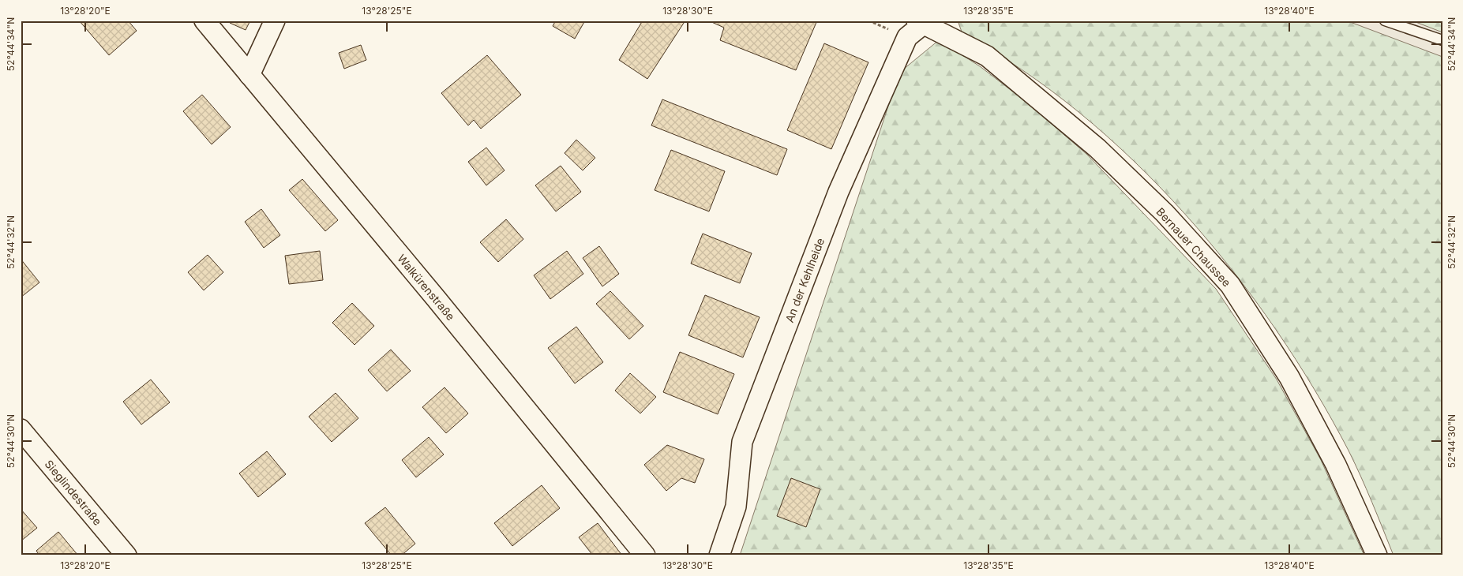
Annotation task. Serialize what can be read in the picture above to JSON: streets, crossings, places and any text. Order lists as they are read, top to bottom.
{
  "streets": {
    "street": [
      "Bernauer Chaussee",
      "An der Kehlheide",
      "Walkürenstraße",
      "Sieglindestraße"
    ]
  },
  "crossings": [
    ["Bernauer Chaussee", "An der Kehlheide"]
  ],
  "coordinates": [
    "13°28'20\"E",
    "13°28'25\"E",
    "13°28'30\"E",
    "13°28'35\"E",
    "13°28'40\"E",
    "52°44'34\"N",
    "52°44'32\"N",
    "52°44'30\"N"
  ]
}
